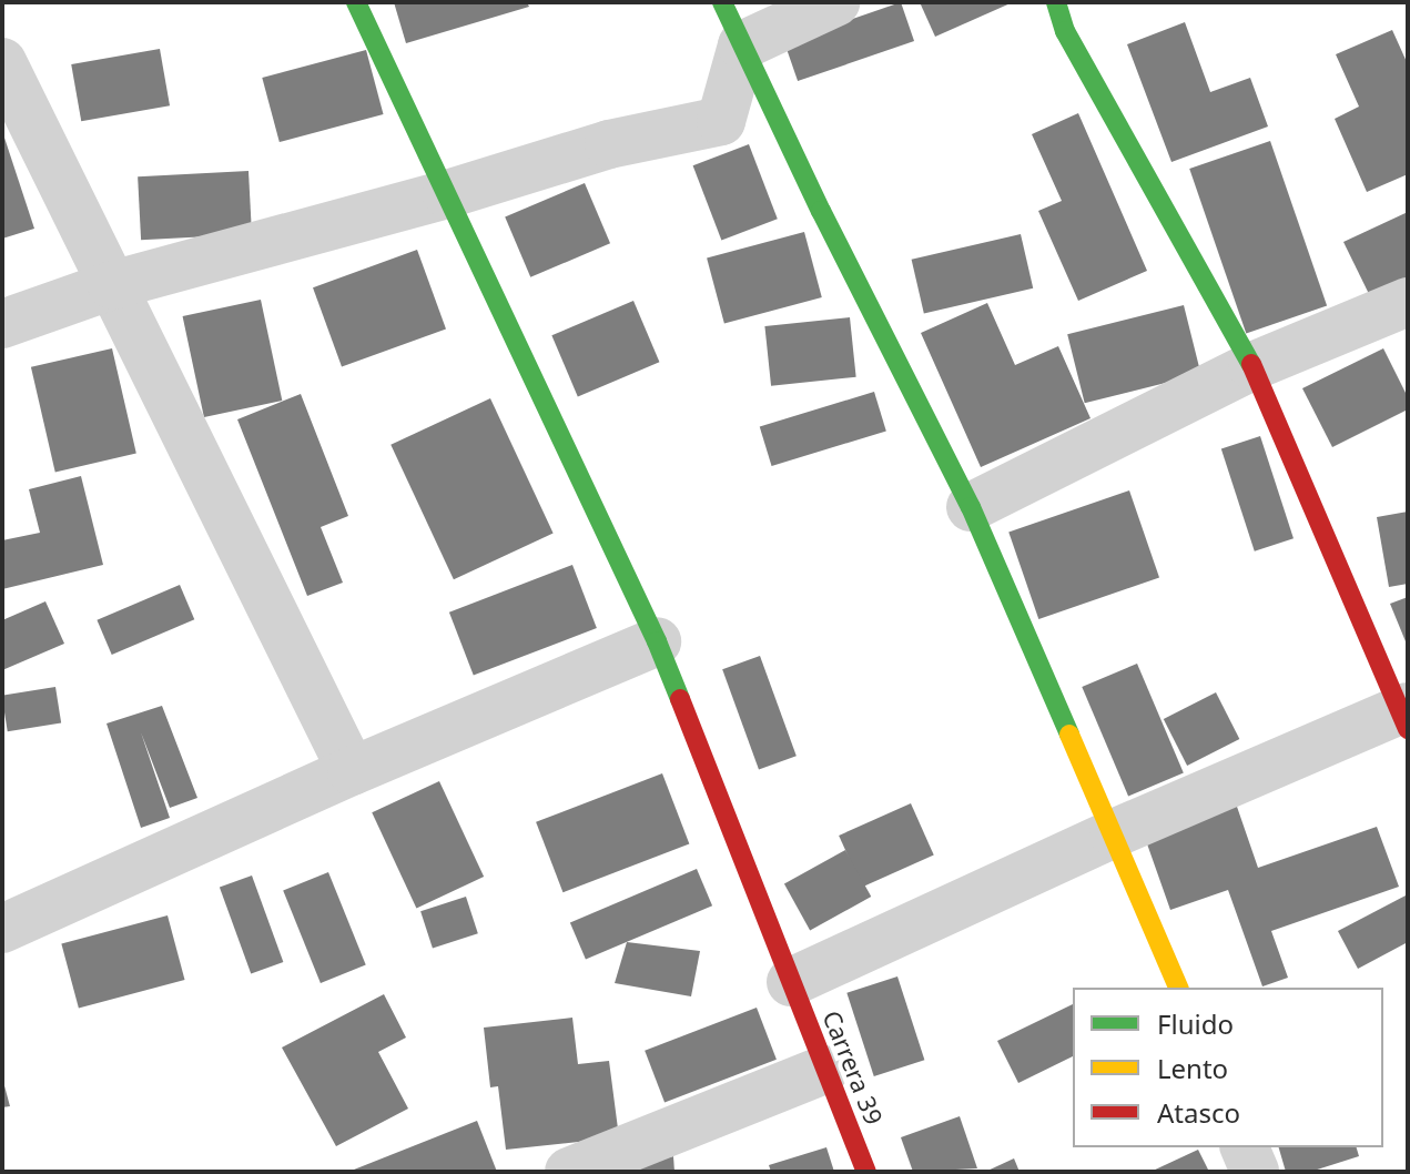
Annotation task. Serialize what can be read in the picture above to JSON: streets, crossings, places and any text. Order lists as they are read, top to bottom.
{
  "streets": {
    "street": ["Carrera 39"]
  },
  "legend": ["Fluido", "Lento", "Atasco"]
}
